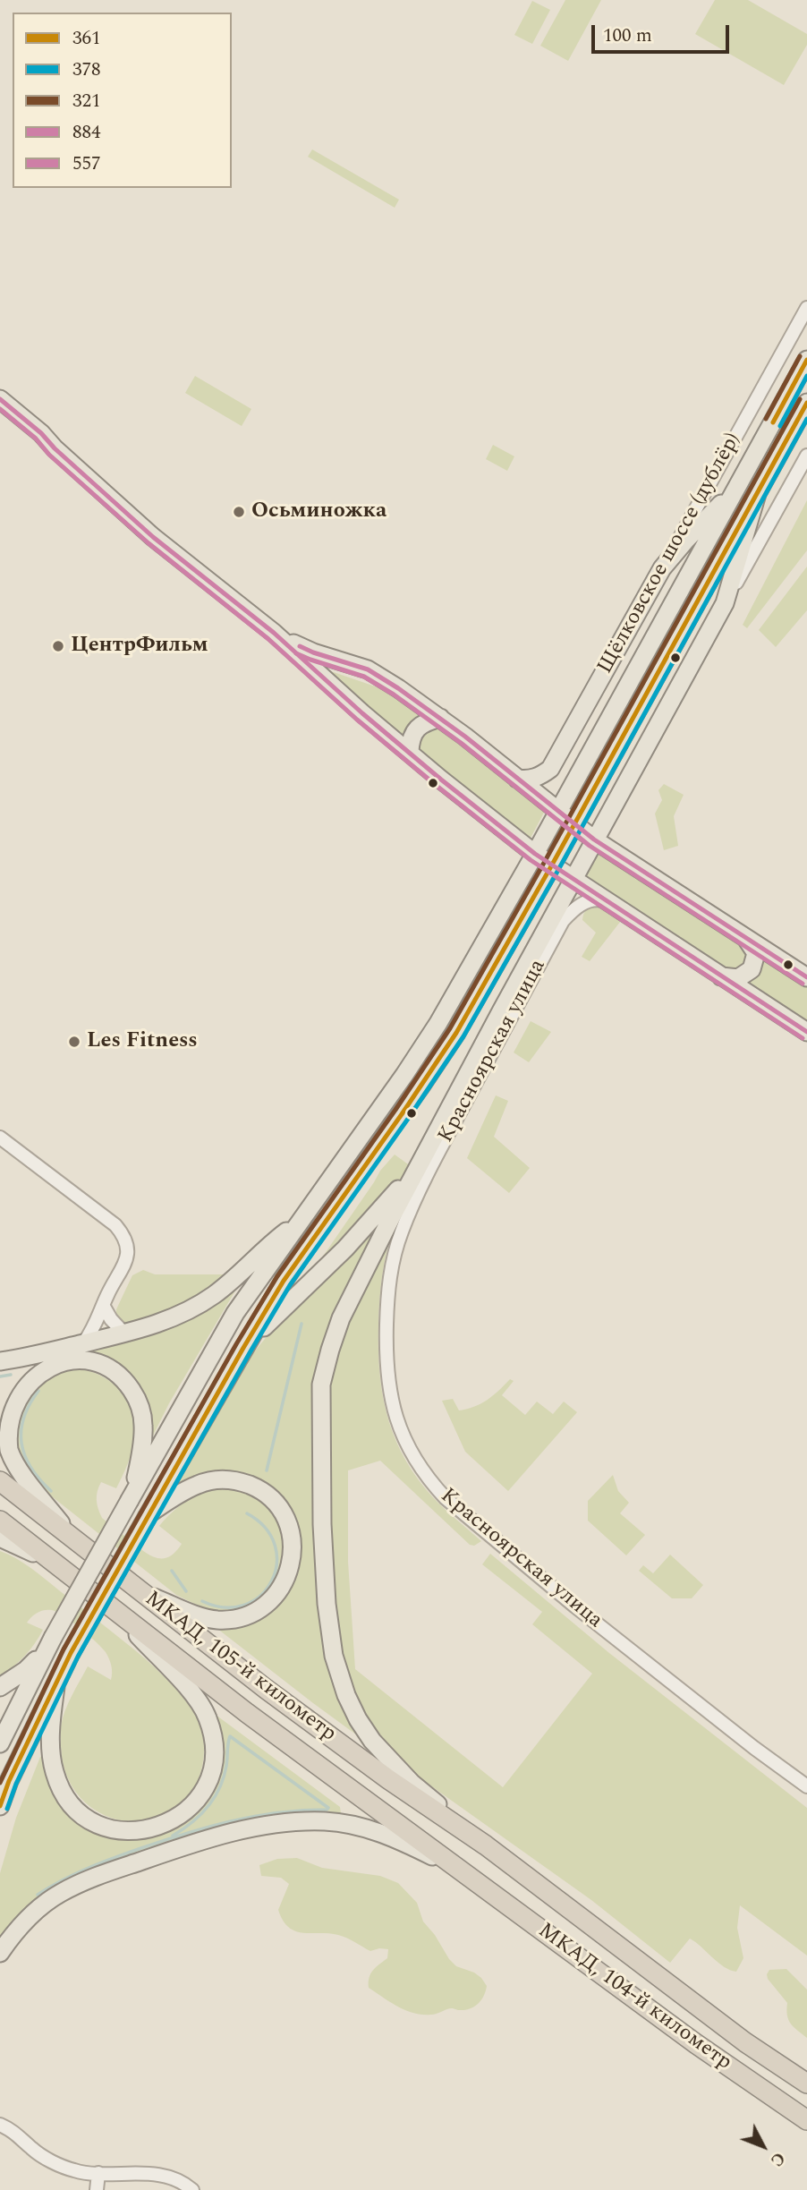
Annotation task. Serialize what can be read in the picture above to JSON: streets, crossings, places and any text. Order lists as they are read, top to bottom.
{
  "streets": {
    "highway": ["МКАД, 105-й километр", "МКАД, 104-й километр"],
    "main road": ["Щёлковское шоссе (дублёр)"],
    "street": ["Красноярская улица"]
  },
  "crossings": [
    ["МКАД, 105-й километр", "МКАД, 104-й километр"]
  ],
  "places": ["Осьминожка", "ЦентрФильм", "Les Fitness"],
  "lines": [
    "transit line 321",
    "transit line 361",
    "transit line 378",
    "transit line 884",
    "transit line 557"
  ],
  "legend": [
    "361",
    "378",
    "321",
    "884",
    "557"
  ],
  "scale_bar": "100 m",
  "north": "bottom right"
}
